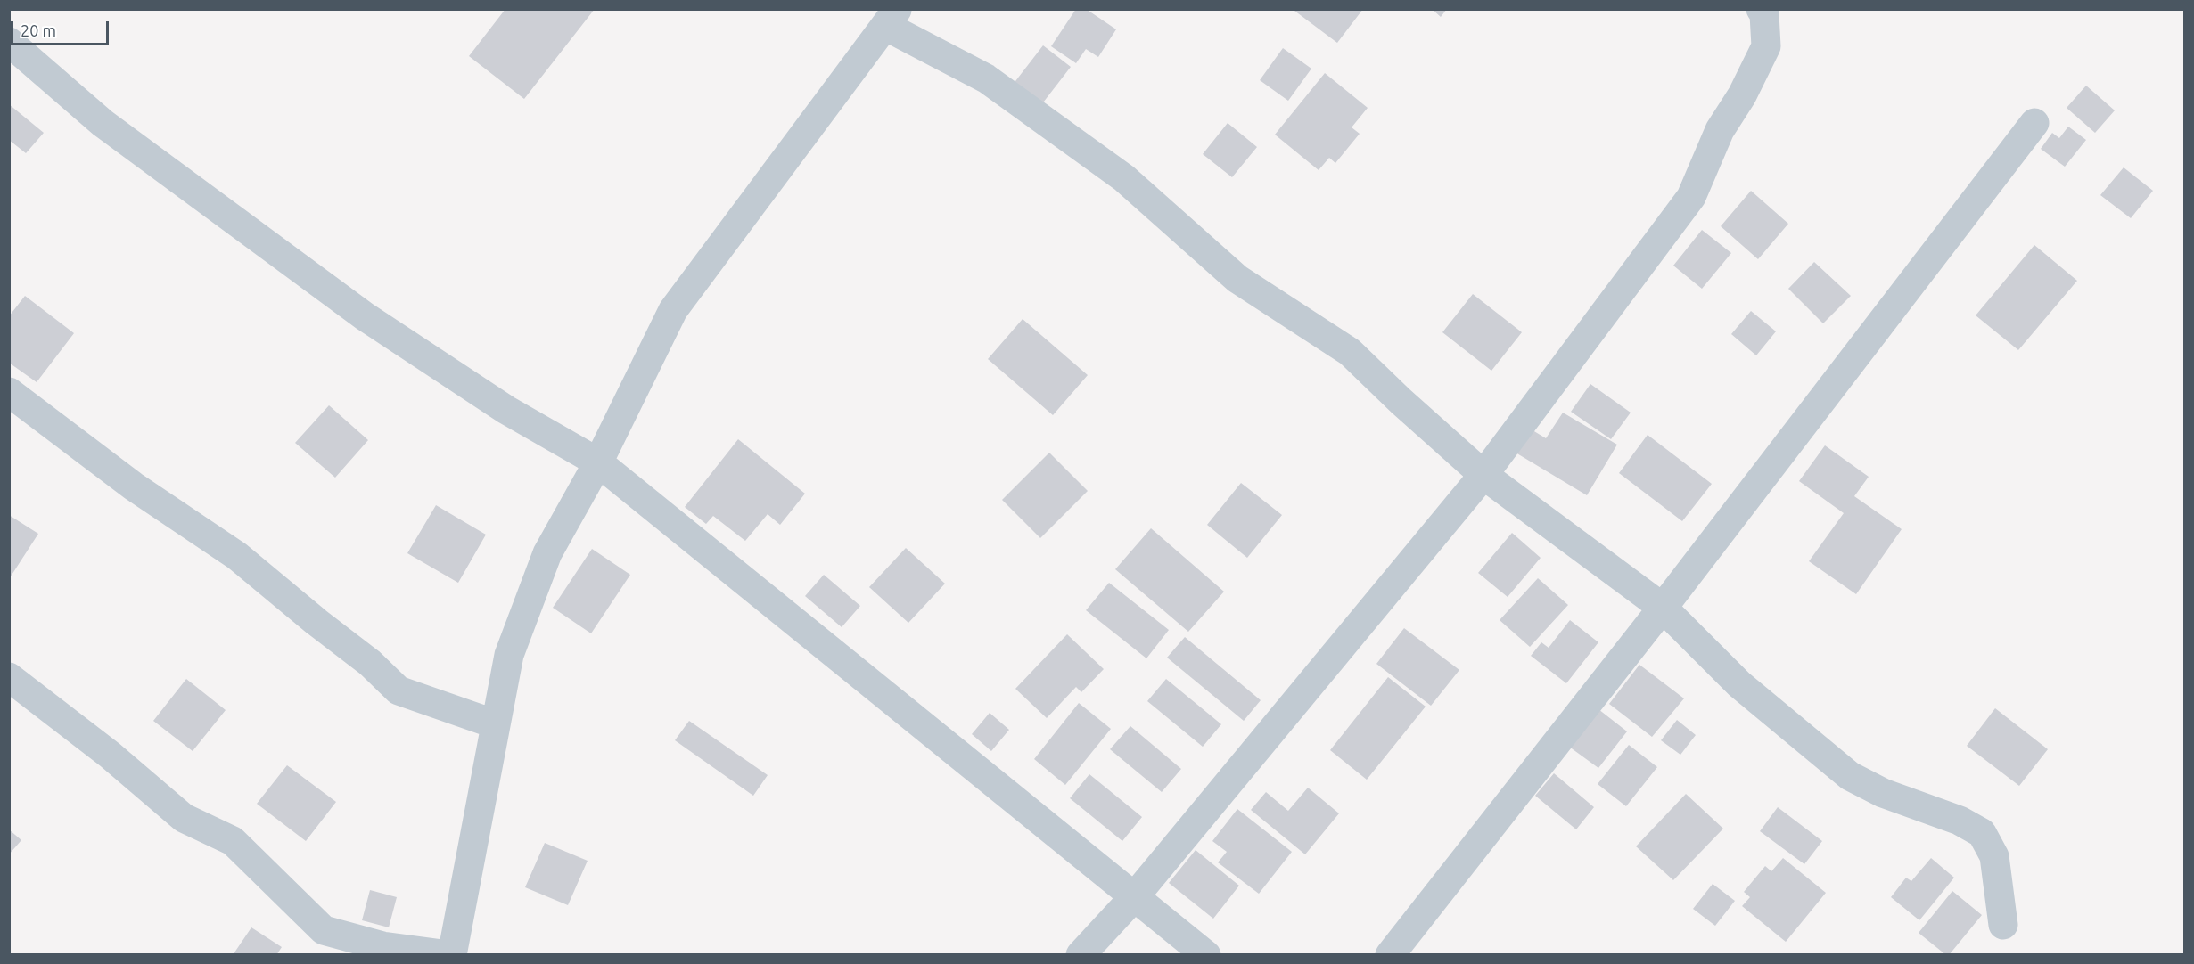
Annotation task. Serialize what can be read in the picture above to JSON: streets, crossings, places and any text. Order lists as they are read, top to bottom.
{
  "scale_bar": "20 m"
}
